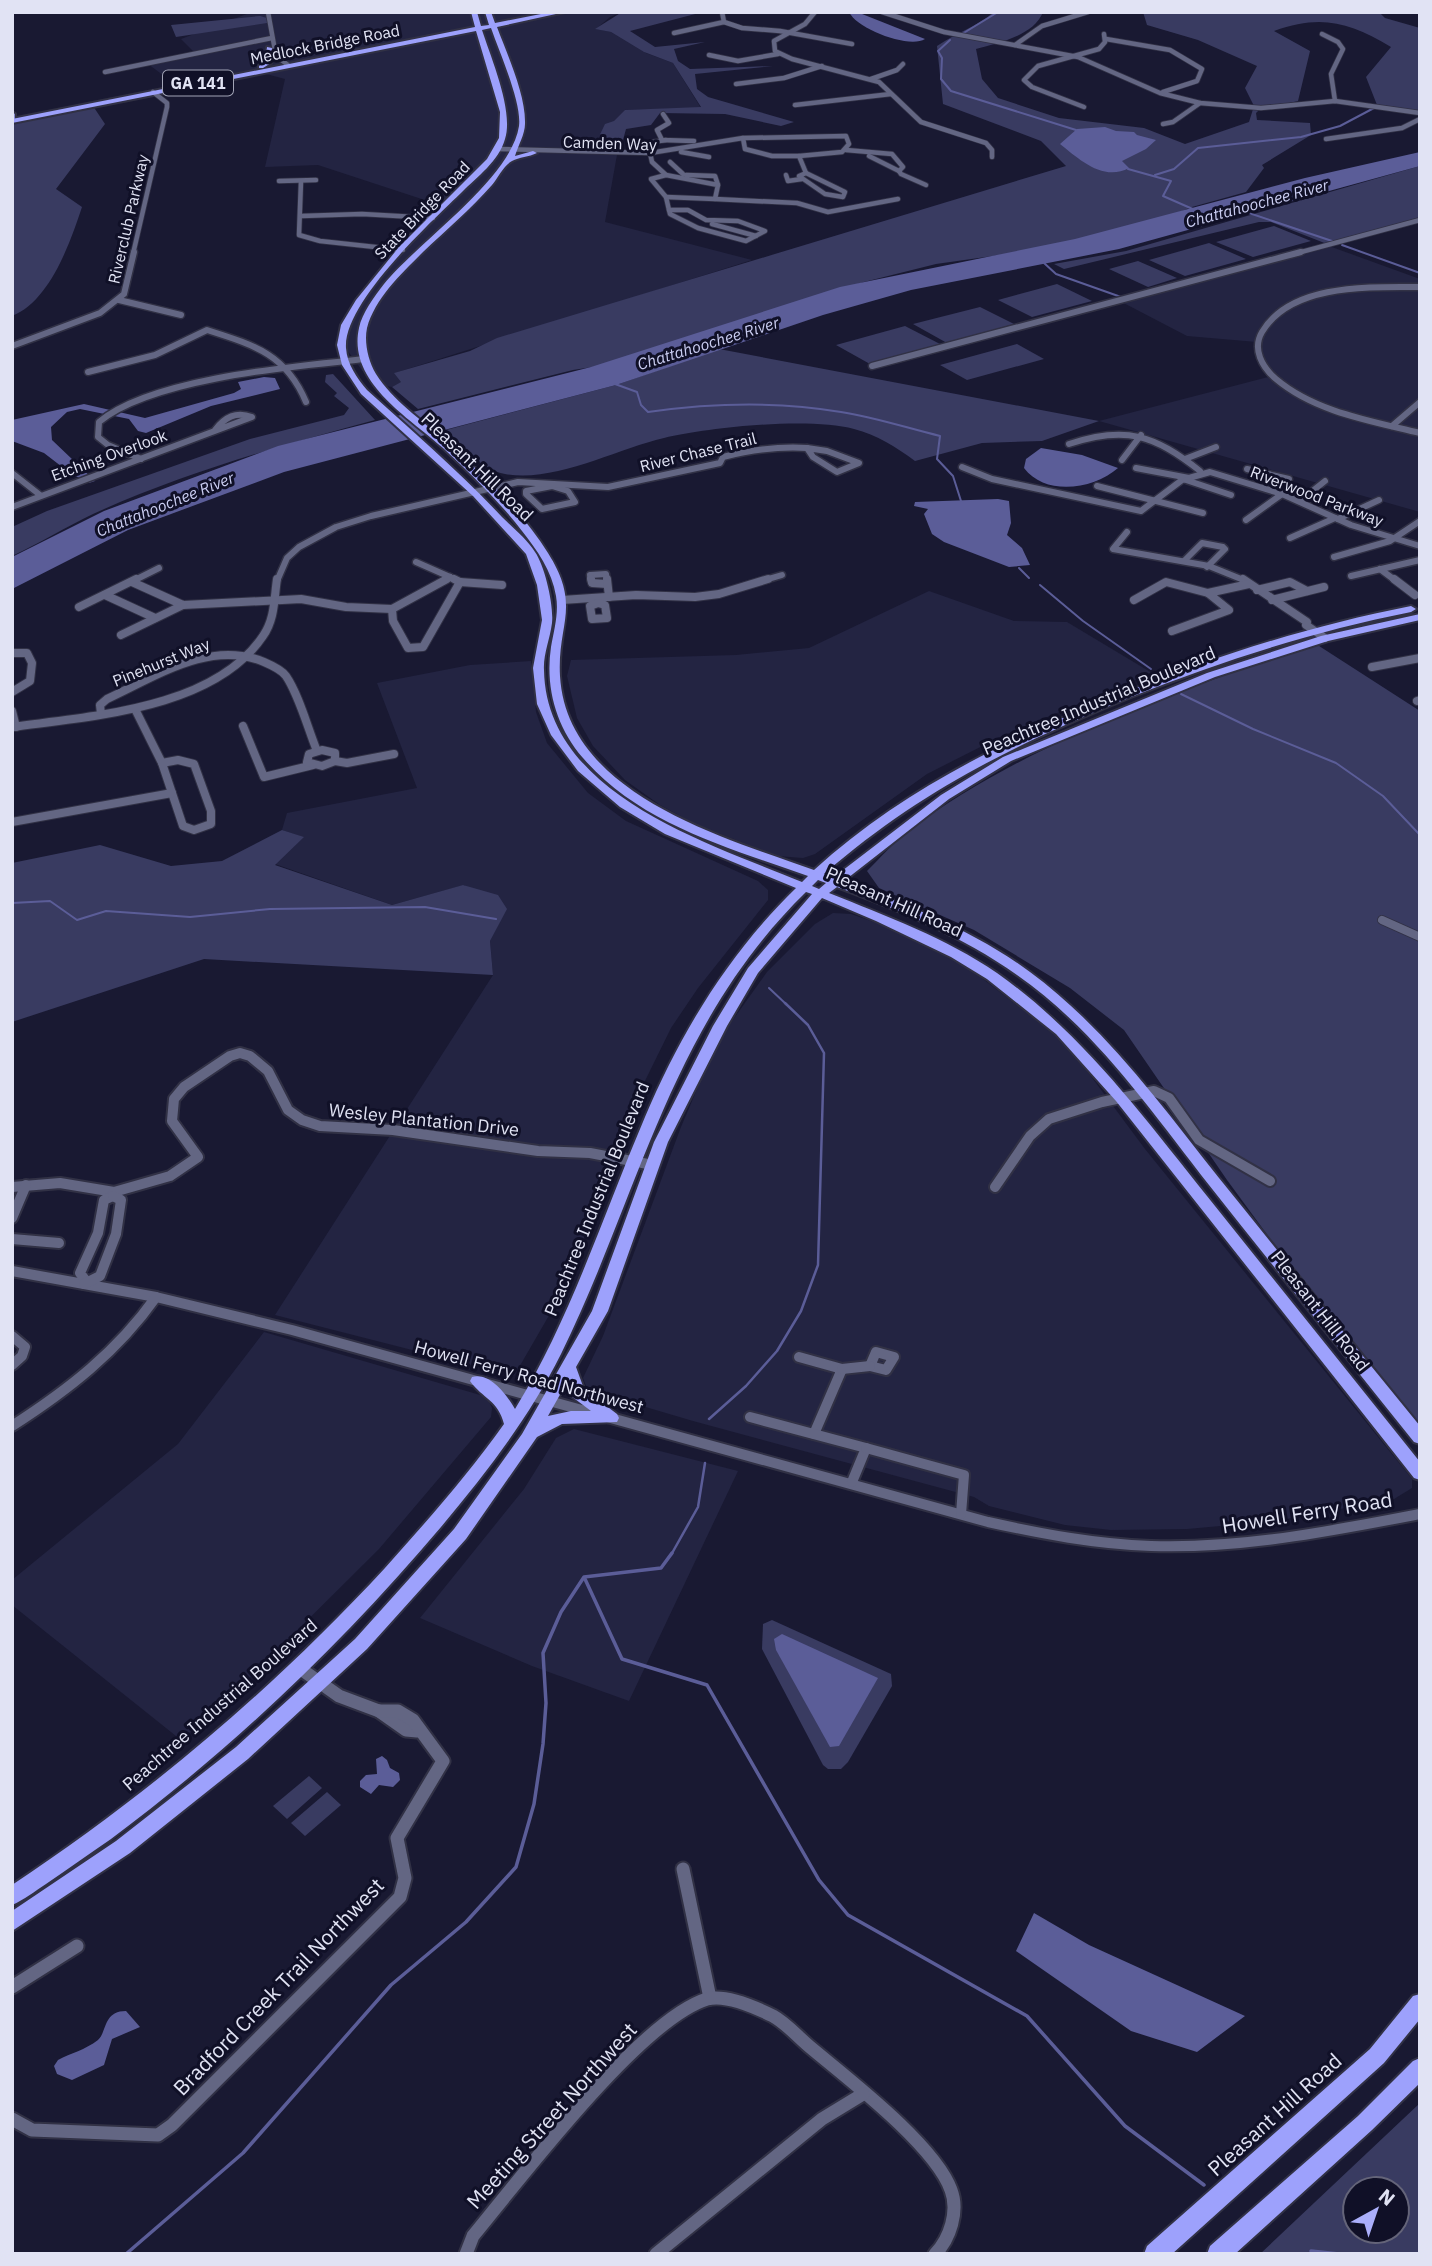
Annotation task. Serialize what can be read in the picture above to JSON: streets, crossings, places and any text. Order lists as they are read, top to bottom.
{
  "streets": {
    "highway": [
      "Medlock Bridge Road",
      "GA 141",
      "State Bridge Road",
      "Pleasant Hill Road",
      "Peachtree Industrial Boulevard"
    ],
    "street": [
      "Camden Way",
      "Riverclub Parkway",
      "River Chase Trail",
      "Etching Overlook",
      "Riverwood Parkway",
      "Pinehurst Way",
      "Wesley Plantation Drive",
      "Howell Ferry Road Northwest",
      "Howell Ferry Road",
      "Bradford Creek Trail Northwest",
      "Meeting Street Northwest"
    ]
  },
  "crossings": [
    ["Medlock Bridge Road", "Riverclub Parkway"],
    ["State Bridge Road", "Pleasant Hill Road"],
    ["River Chase Trail", "Pleasant Hill Road"],
    ["River Chase Trail", "Pinehurst Way"],
    ["Pleasant Hill Road", "Peachtree Industrial Boulevard"],
    ["Peachtree Industrial Boulevard", "Wesley Plantation Drive"],
    ["Peachtree Industrial Boulevard", "Howell Ferry Road Northwest"],
    ["Peachtree Industrial Boulevard", "Bradford Creek Trail Northwest"],
    ["Howell Ferry Road Northwest", "Howell Ferry Road"]
  ],
  "water": ["Chattahoochee River"],
  "north": "top right"
}
